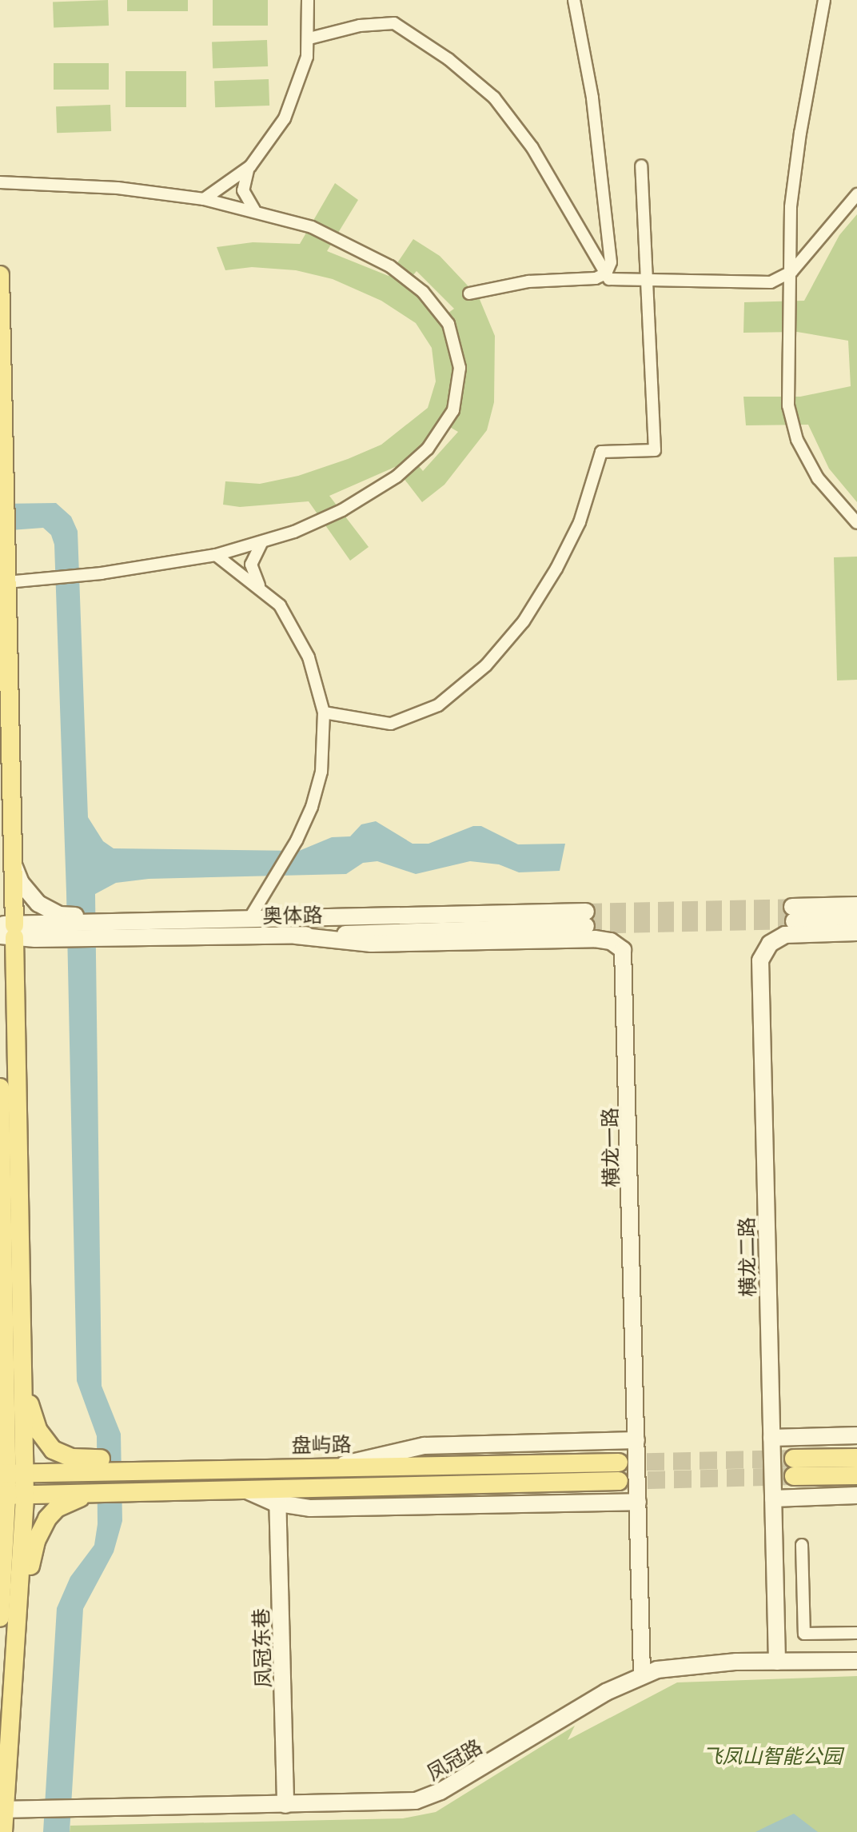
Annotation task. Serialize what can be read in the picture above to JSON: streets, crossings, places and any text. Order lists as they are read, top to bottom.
{
  "streets": {
    "main road": ["盘屿路"],
    "street": [
      "奥体路",
      "横龙一路",
      "横龙二路",
      "凤冠东巷",
      "凤冠路"
    ]
  },
  "crossings": [
    ["奥体路", "横龙一路"],
    ["横龙一路", "凤冠路"],
    ["横龙二路", "凤冠路"],
    ["盘屿路", "凤冠东巷"],
    ["凤冠东巷", "凤冠路"]
  ],
  "parks": ["飞凤山智能公园"]
}
